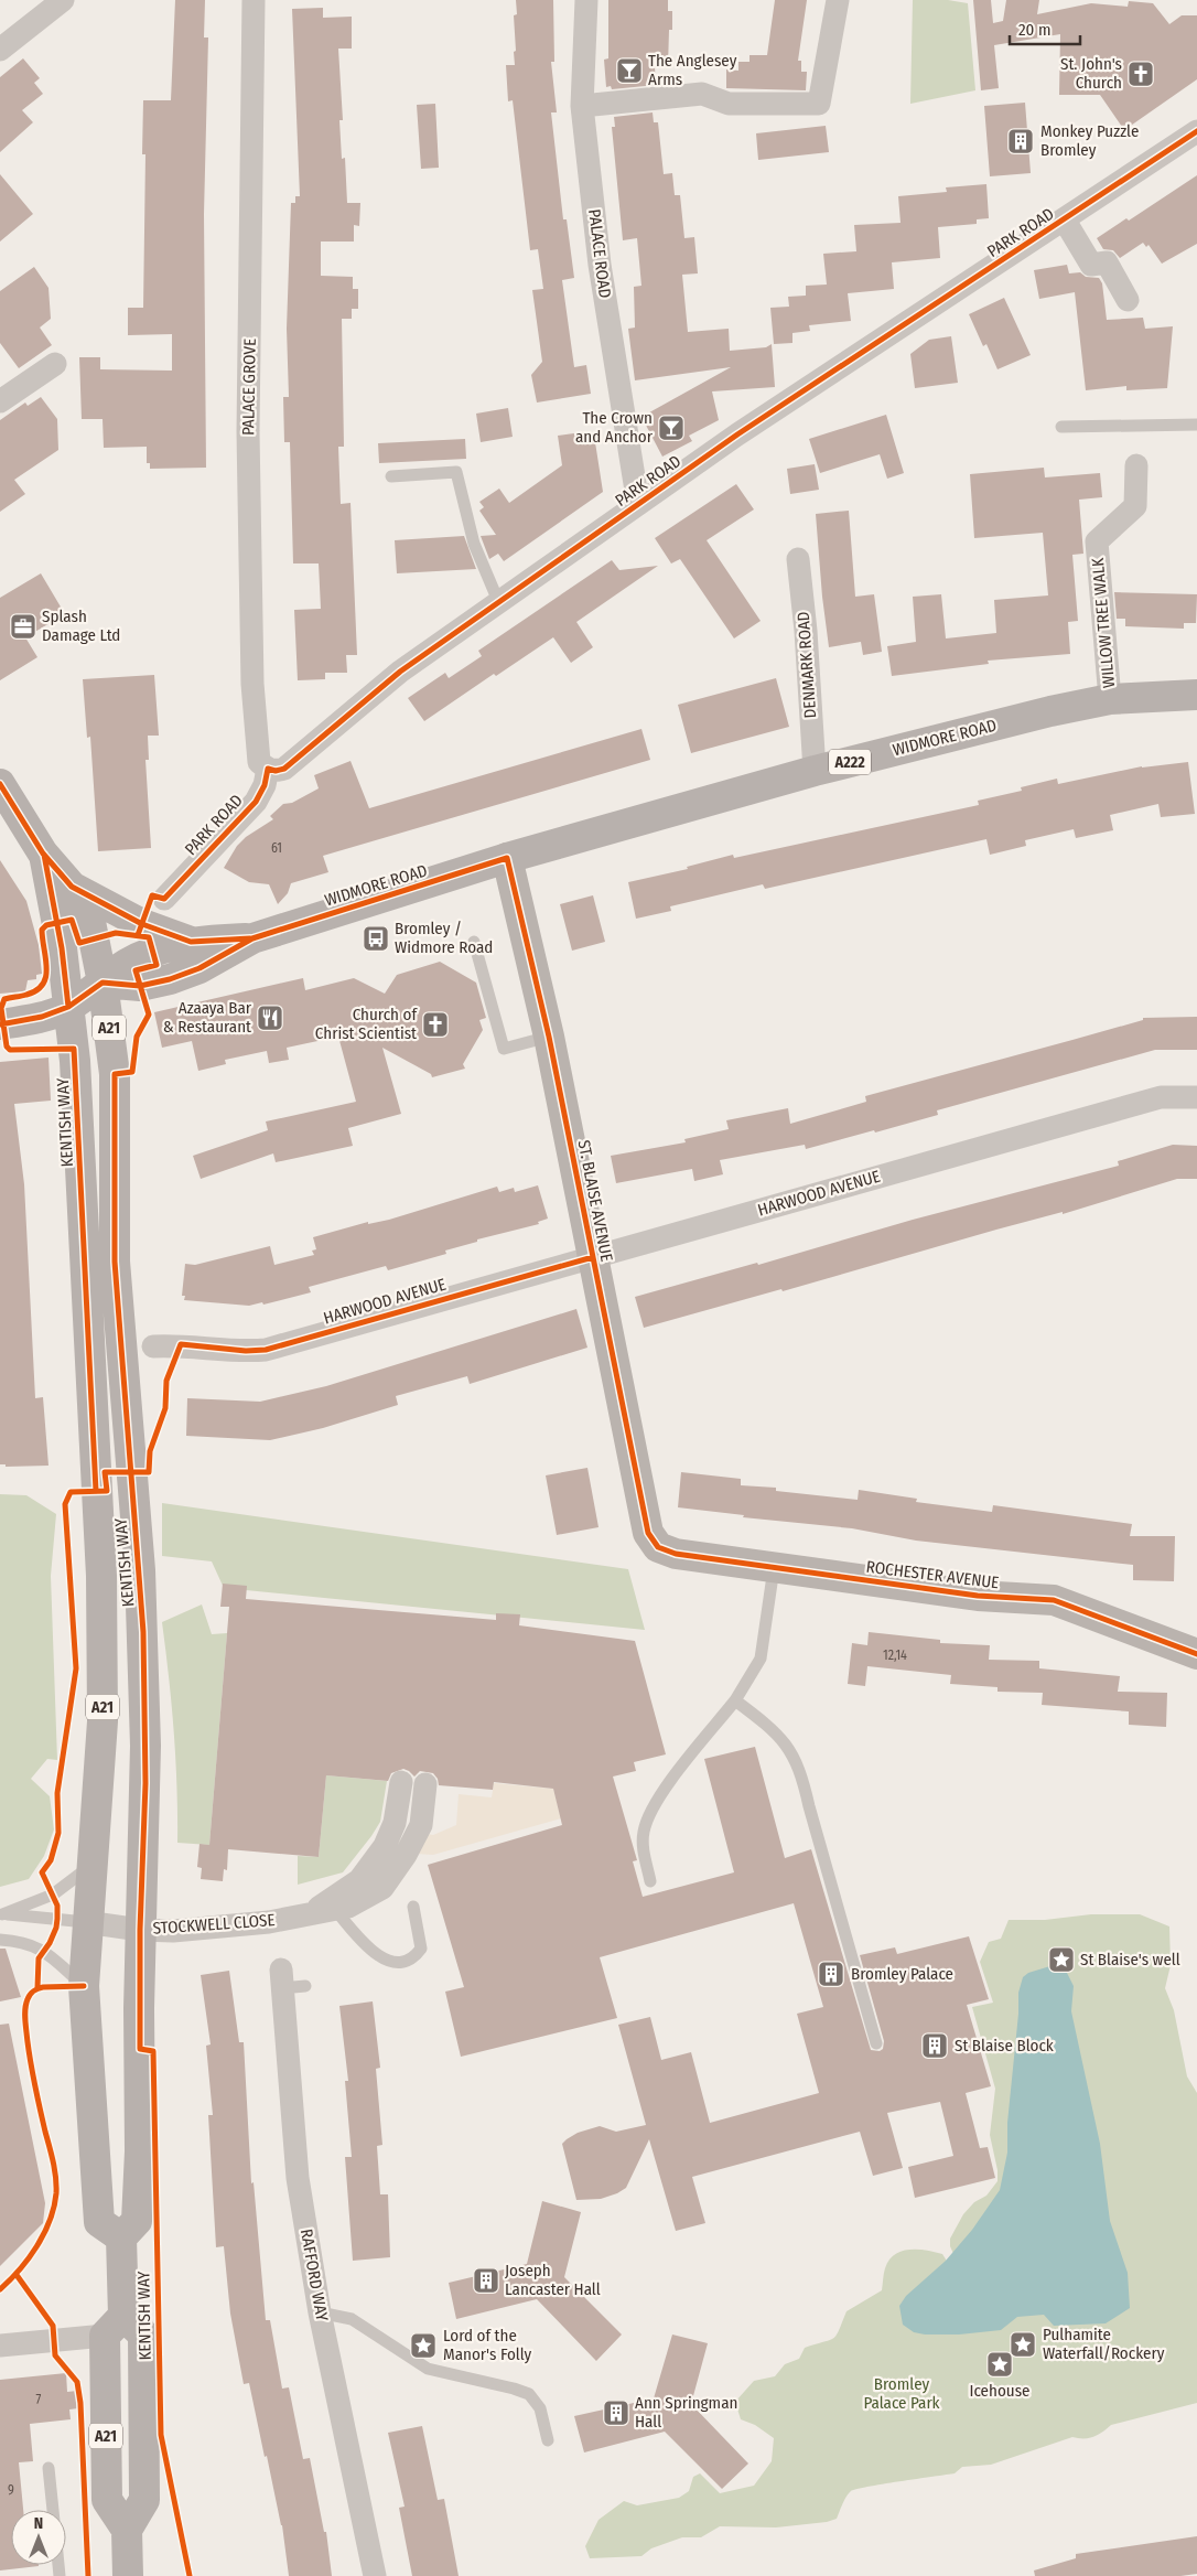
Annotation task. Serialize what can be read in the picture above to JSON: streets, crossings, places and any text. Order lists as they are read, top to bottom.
{
  "streets": {
    "main road": [
      "WIDMORE ROAD",
      "A222",
      "A21",
      "KENTISH WAY"
    ],
    "street": [
      "PARK ROAD",
      "PALACE ROAD",
      "PALACE GROVE",
      "WILLOW TREE WALK",
      "DENMARK ROAD",
      "HARWOOD AVENUE",
      "ST. BLAISE AVENUE",
      "ROCHESTER AVENUE",
      "STOCKWELL CLOSE",
      "RAFFORD WAY"
    ]
  },
  "crossings": [
    ["PARK ROAD", "PALACE ROAD"],
    ["PARK ROAD", "PALACE GROVE"],
    ["WILLOW TREE WALK", "WIDMORE ROAD"],
    ["DENMARK ROAD", "WIDMORE ROAD"],
    ["WIDMORE ROAD", "A21"],
    ["WIDMORE ROAD", "KENTISH WAY"],
    ["WIDMORE ROAD", "ST. BLAISE AVENUE"],
    ["A21", "KENTISH WAY"],
    ["KENTISH WAY", "STOCKWELL CLOSE"],
    ["HARWOOD AVENUE", "ST. BLAISE AVENUE"],
    ["ST. BLAISE AVENUE", "ROCHESTER AVENUE"]
  ],
  "parks": ["Bromley Palace Park"],
  "places": {
    "bar": ["The Anglesey Arms", "The Crown and Anchor"],
    "church": ["St. John's Church", "Church of Christ Scientist"],
    "building": [
      "Monkey Puzzle Bromley",
      "Bromley Palace",
      "St Blaise Block",
      "Joseph Lancaster Hall",
      "Ann Springman Hall"
    ],
    "office": ["Splash Damage Ltd"],
    "bus stop": ["Bromley / Widmore Road"],
    "restaurant": ["Azaaya Bar & Restaurant"],
    "place": [
      "St Blaise's well",
      "Pulhamite Waterfall/Rockery",
      "Lord of the Manor's Folly",
      "Icehouse"
    ]
  },
  "house_numbers": [
    "61",
    "12,14",
    "7",
    "9"
  ],
  "scale_bar": "20 m",
  "north": "top"
}
